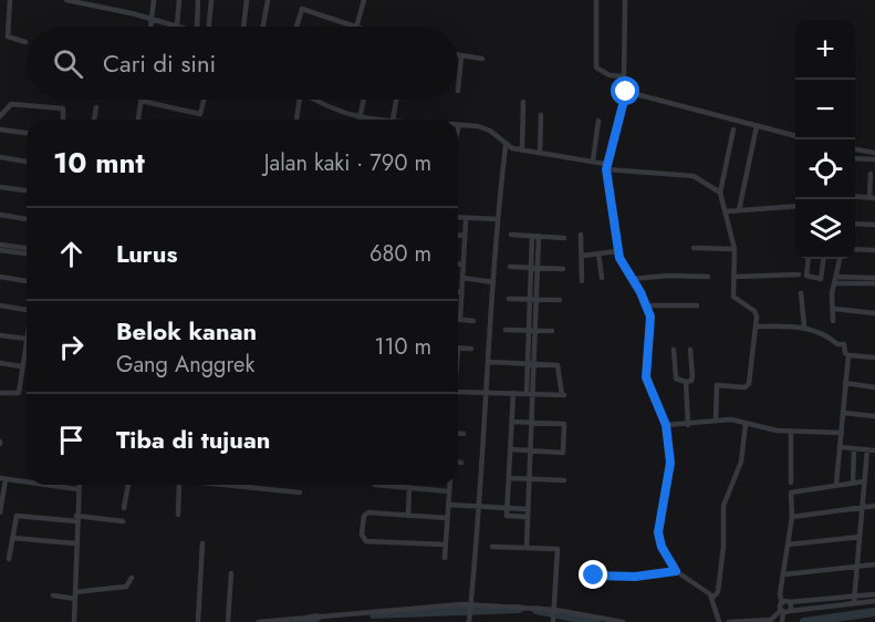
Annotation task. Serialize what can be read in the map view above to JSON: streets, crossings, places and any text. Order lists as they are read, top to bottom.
{
  "page": {
    "map_buttons": ["+", "−"],
    "search": "Cari di sini",
    "heading": ["10 mnt", "Jalan kaki · 790 m"],
    "list": [
      ["Lurus", "680 m"],
      ["Belok kanan", "Gang Anggrek", "110 m"],
      "Tiba di tujuan"
    ]
  }
}
